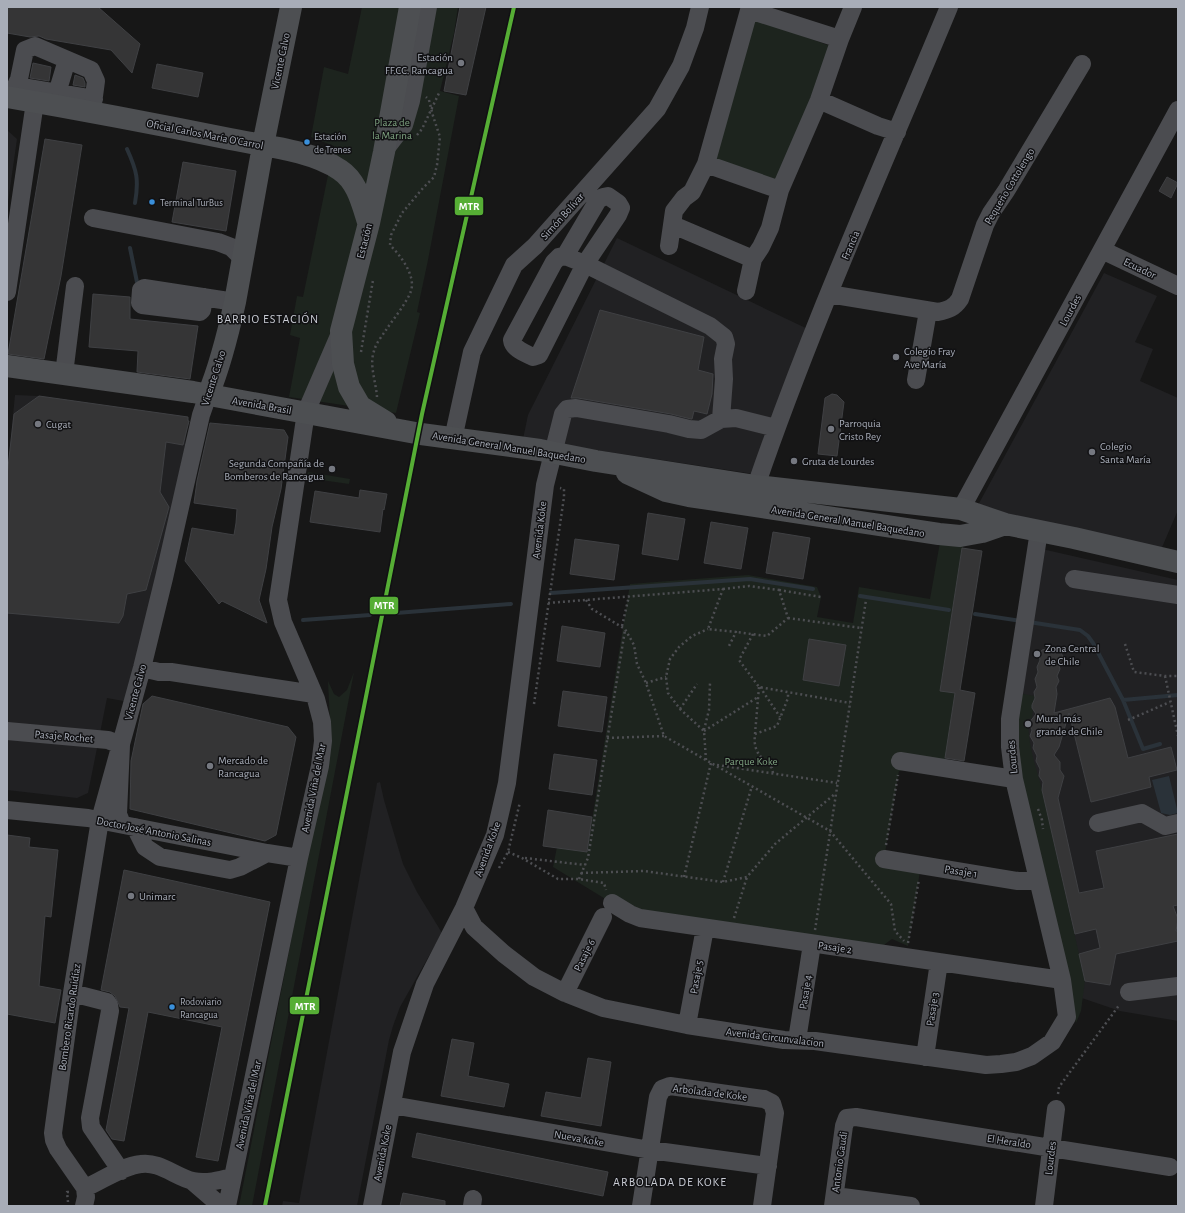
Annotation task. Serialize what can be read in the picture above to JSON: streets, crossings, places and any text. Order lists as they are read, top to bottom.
{
  "streets": {
    "main road": [
      "Vicente Calvo",
      "Oficial Carlos María O'Carrol",
      "Estación",
      "Avenida Brasil",
      "Avenida General Manuel Baquedano"
    ],
    "street": [
      "Pequeño Cottolengo",
      "Simón Bolívar",
      "Francia",
      "Ecuador",
      "Lourdes",
      "Avenida Koke",
      "Pasaje Rochet",
      "Avenida Viña del Mar",
      "Doctor José Antonio Salinas",
      "Pasaje 1",
      "Pasaje 2",
      "Pasaje 6",
      "Pasaje 5",
      "Pasaje 4",
      "Pasaje 3",
      "Bombero Ricardo Ruidíaz",
      "Avenida Circunvalacion",
      "Arbolada de Koke",
      "Nueva Koke",
      "El Heraldo",
      "Antonio Gaudi"
    ]
  },
  "crossings": [
    ["Vicente Calvo", "Oficial Carlos María O'Carrol"],
    ["Vicente Calvo", "Avenida Brasil"],
    ["Vicente Calvo", "Pasaje Rochet"],
    ["Vicente Calvo", "Doctor José Antonio Salinas"],
    ["Vicente Calvo", "Bombero Ricardo Ruidíaz"],
    ["Oficial Carlos María O'Carrol", "Estación"],
    ["Pequeño Cottolengo", "Francia"],
    ["Simón Bolívar", "Avenida General Manuel Baquedano"],
    ["Estación", "Avenida Brasil"],
    ["Estación", "Avenida General Manuel Baquedano"],
    ["Estación", "Avenida Viña del Mar"],
    ["Francia", "Avenida General Manuel Baquedano"],
    ["Ecuador", "Lourdes"],
    ["Lourdes", "Avenida General Manuel Baquedano"],
    ["Lourdes", "Pasaje 1"],
    ["Lourdes", "Pasaje 2"],
    ["Lourdes", "Avenida Circunvalacion"],
    ["Lourdes", "El Heraldo"],
    ["Avenida Brasil", "Avenida General Manuel Baquedano"],
    ["Avenida Brasil", "Avenida Viña del Mar"],
    ["Avenida General Manuel Baquedano", "Avenida Koke"],
    ["Avenida Koke", "Avenida Circunvalacion"],
    ["Avenida Koke", "Nueva Koke"],
    ["Avenida Viña del Mar", "Doctor José Antonio Salinas"],
    ["Doctor José Antonio Salinas", "Bombero Ricardo Ruidíaz"],
    ["Pasaje 2", "Pasaje 6"],
    ["Pasaje 2", "Pasaje 5"],
    ["Pasaje 2", "Pasaje 4"],
    ["Pasaje 2", "Pasaje 3"],
    ["Pasaje 2", "Avenida Circunvalacion"],
    ["Pasaje 6", "Avenida Circunvalacion"],
    ["Pasaje 5", "Avenida Circunvalacion"],
    ["Pasaje 4", "Avenida Circunvalacion"],
    ["Pasaje 3", "Avenida Circunvalacion"],
    ["Arbolada de Koke", "Nueva Koke"],
    ["El Heraldo", "Antonio Gaudi"]
  ],
  "districts": ["BARRIO ESTACIÓN", "ARBOLADA DE KOKE"],
  "parks": ["Plaza de la Marina", "Parque Koke"],
  "places": [
    "Estación FF.CC. Rancagua",
    "Estación de Trenes",
    "Terminal TurBus",
    "Colegio Fray Ave María",
    "Cugat",
    "Parroquia Cristo Rey",
    "Colegio Santa María",
    "Gruta de Lourdes",
    "Segunda Compañía de Bomberos de Rancagua",
    "Zona Central de Chile",
    "Mural más grande de Chile",
    "Mercado de Rancagua",
    "Unimarc",
    "Rodoviario Rancagua"
  ],
  "lines": ["transit line MTR"]
}
